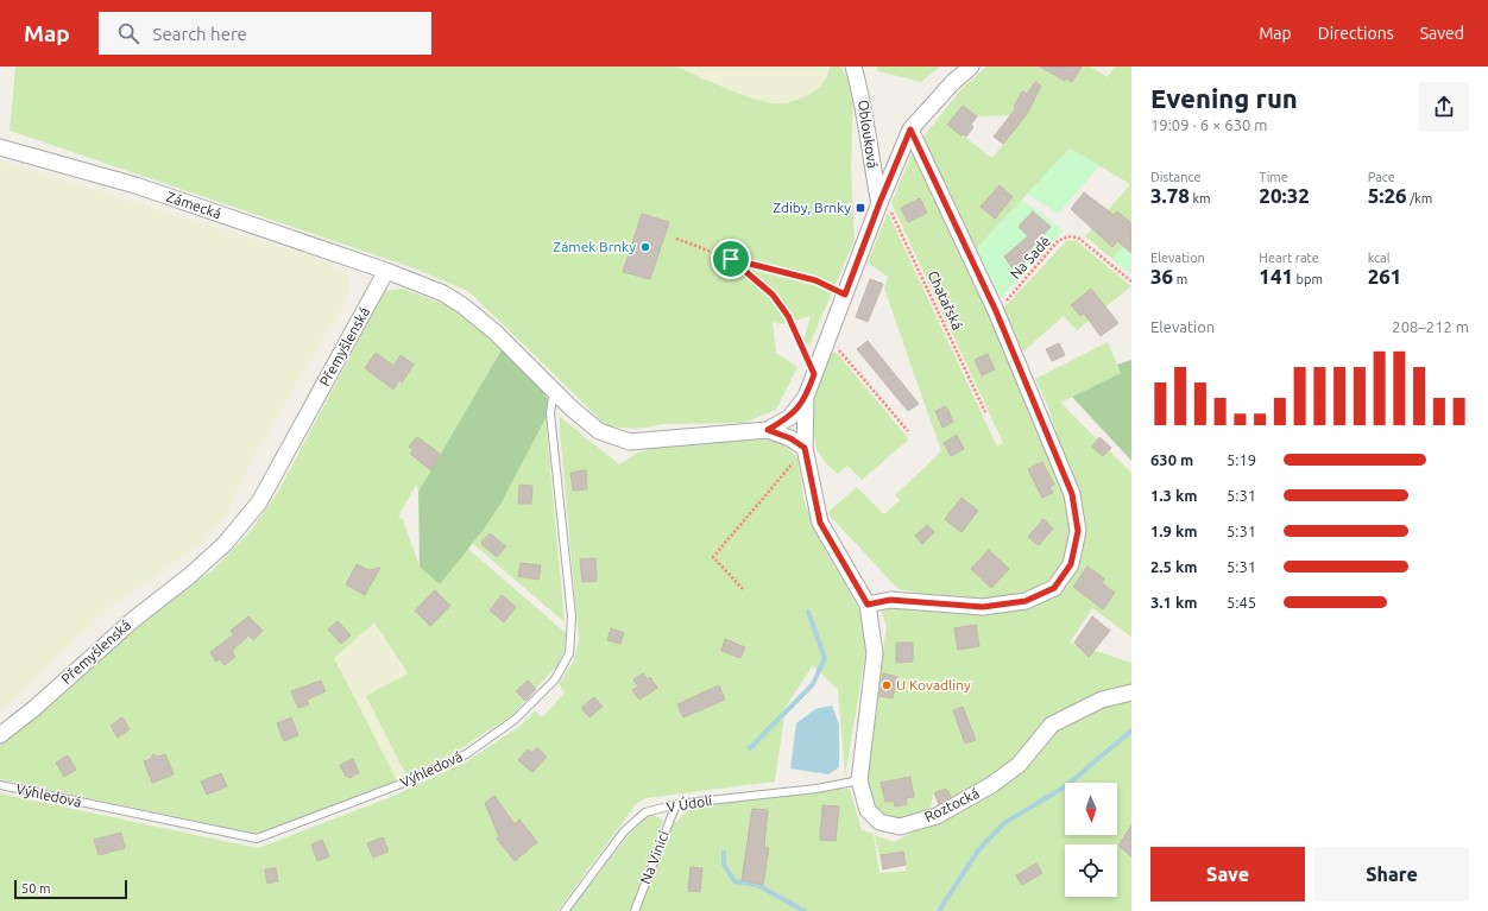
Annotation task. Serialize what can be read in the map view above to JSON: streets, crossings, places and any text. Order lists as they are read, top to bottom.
{
  "streets": {
    "street": [
      "Oblouková",
      "Zámecká",
      "Přemyšlenská",
      "Roztocká"
    ],
    "lane": ["Výhledová", "V Údolí", "Na Vinici"],
    "path": ["Na Sadě", "Chatařská"]
  },
  "crossings": [
    ["Oblouková", "Chatařská"],
    ["Zámecká", "Přemyšlenská"],
    ["V Údolí", "Roztocká"],
    ["V Údolí", "Na Vinici"]
  ],
  "places": {
    "transit": ["Zdiby, Brnky"],
    "other": ["Zámek Brnky", "U Kovadliny"]
  },
  "scale_bar": "50 m",
  "north": "bottom",
  "page": {
    "header": "Map",
    "search": "Search here",
    "nav": ["Map", "Directions", "Saved"],
    "heading": ["Evening run", "19:09 · 6 × 630 m"],
    "stats": [
      ["Distance", "3.78 km"],
      ["Time", "20:32"],
      ["Pace", "5:26 /km"],
      ["Elevation", "36 m"],
      ["Heart rate", "141 bpm"],
      ["kcal", "261"]
    ],
    "chart": ["Elevation", "208–212 m"],
    "list": [
      {
        "name": "630 m",
        "note": "5:19"
      },
      {
        "name": "1.3 km",
        "note": "5:31"
      },
      {
        "name": "1.9 km",
        "note": "5:31"
      },
      {
        "name": "2.5 km",
        "note": "5:31"
      },
      {
        "name": "3.1 km",
        "note": "5:45"
      }
    ],
    "buttons": ["Save", "Share"],
    "scale": "50 m"
  }
}
